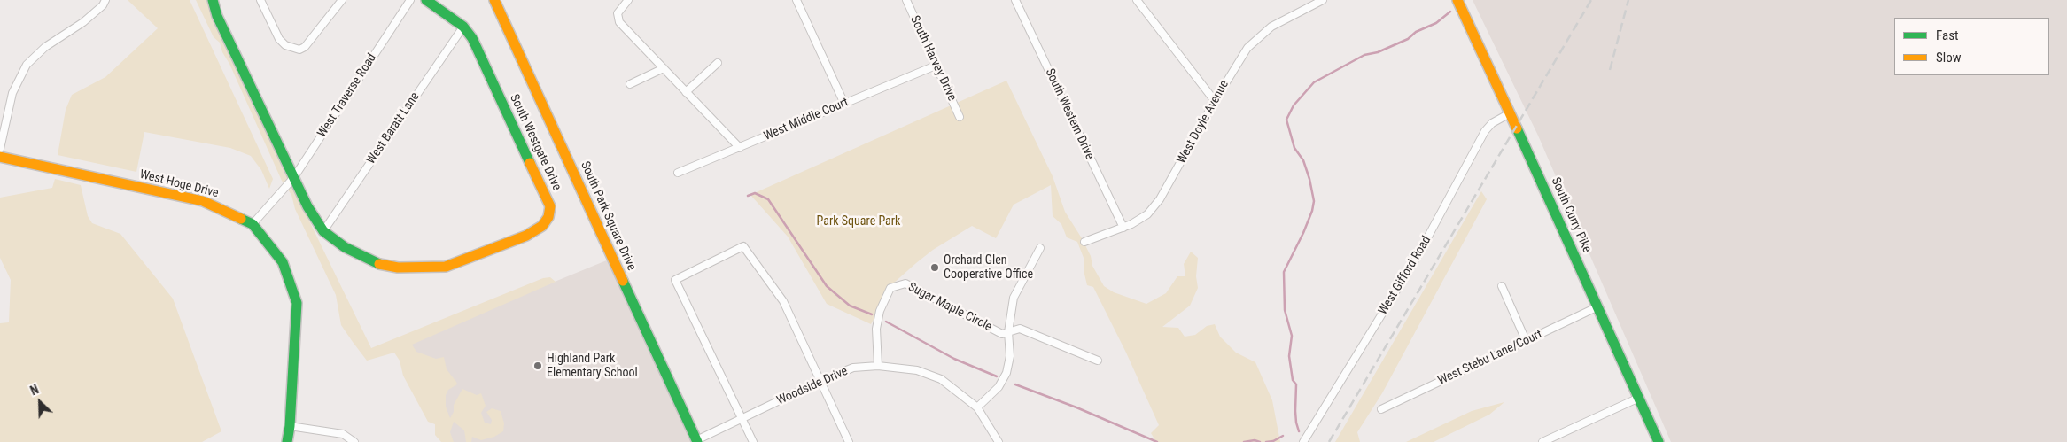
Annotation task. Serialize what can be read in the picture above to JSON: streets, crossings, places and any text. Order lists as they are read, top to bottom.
{
  "streets": {
    "street": [
      "South Harvey Drive",
      "West Traverse Road",
      "South Western Drive",
      "West Middle Court",
      "West Doyle Avenue",
      "West Baratt Lane",
      "South Westgate Drive",
      "West Hoge Drive",
      "South Curry Pike",
      "South Park Square Drive",
      "West Gifford Road",
      "Sugar Maple Circle",
      "West Stebu Lane/Court",
      "Woodside Drive"
    ]
  },
  "crossings": [
    ["South Harvey Drive", "West Middle Court"],
    ["West Traverse Road", "South Westgate Drive"],
    ["West Traverse Road", "West Hoge Drive"],
    ["South Western Drive", "West Doyle Avenue"],
    ["West Baratt Lane", "South Westgate Drive"],
    ["South Curry Pike", "West Gifford Road"],
    ["South Curry Pike", "West Stebu Lane/Court"],
    ["South Park Square Drive", "Woodside Drive"],
    ["Sugar Maple Circle", "Woodside Drive"]
  ],
  "parks": ["Park Square Park"],
  "places": ["Orchard Glen Cooperative Office", "Highland Park Elementary School"],
  "legend": ["Fast", "Slow"],
  "north": "top left"
}
